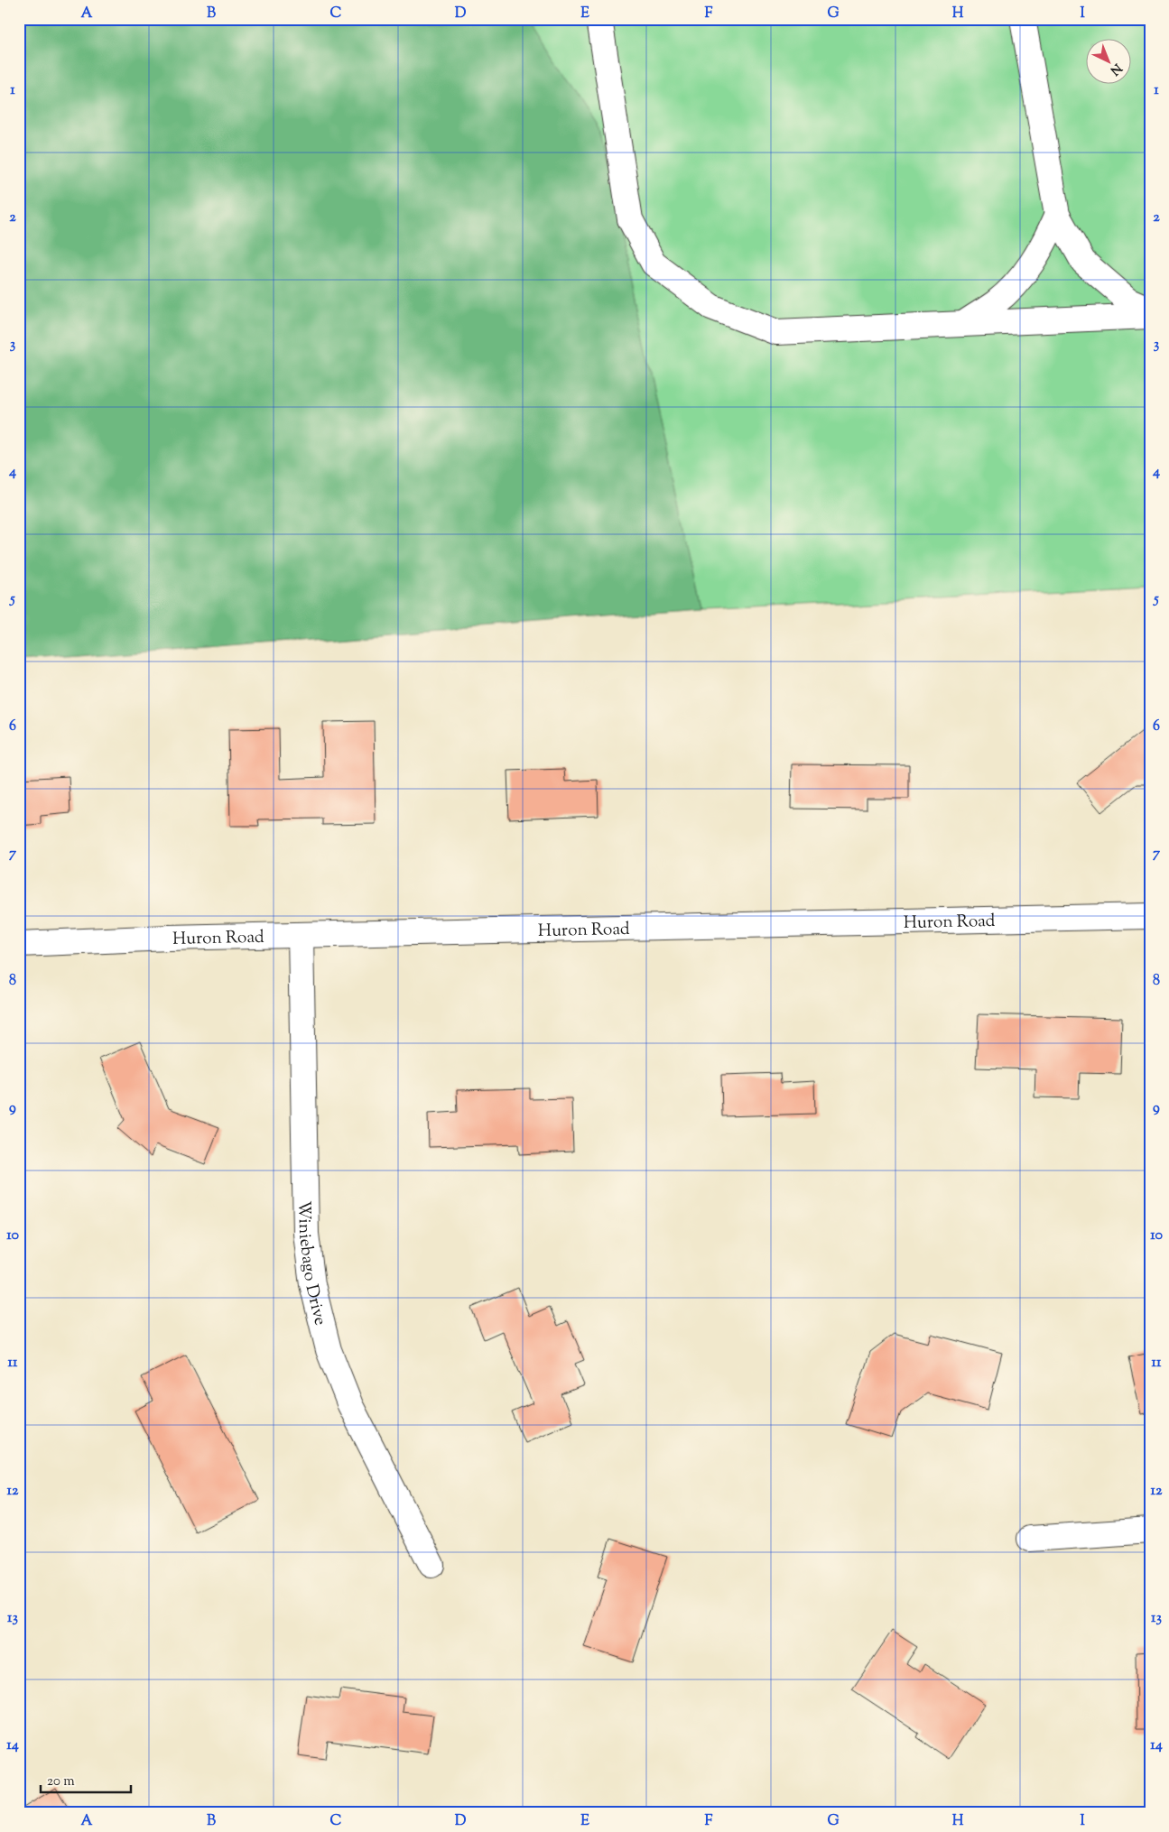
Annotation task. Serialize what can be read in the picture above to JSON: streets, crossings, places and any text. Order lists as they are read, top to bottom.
{
  "streets": {
    "street": ["Huron Road", "Winiebago Drive"]
  },
  "crossings": [
    ["Huron Road", "Winiebago Drive"]
  ],
  "scale_bar": "20 m",
  "north": "bottom right",
  "grid": {
    "columns": [
      "A",
      "B",
      "C",
      "D",
      "E",
      "F",
      "G",
      "H",
      "I"
    ],
    "rows": [
      "1",
      "2",
      "3",
      "4",
      "5",
      "6",
      "7",
      "8",
      "9",
      "10",
      "11",
      "12",
      "13",
      "14"
    ]
  }
}
